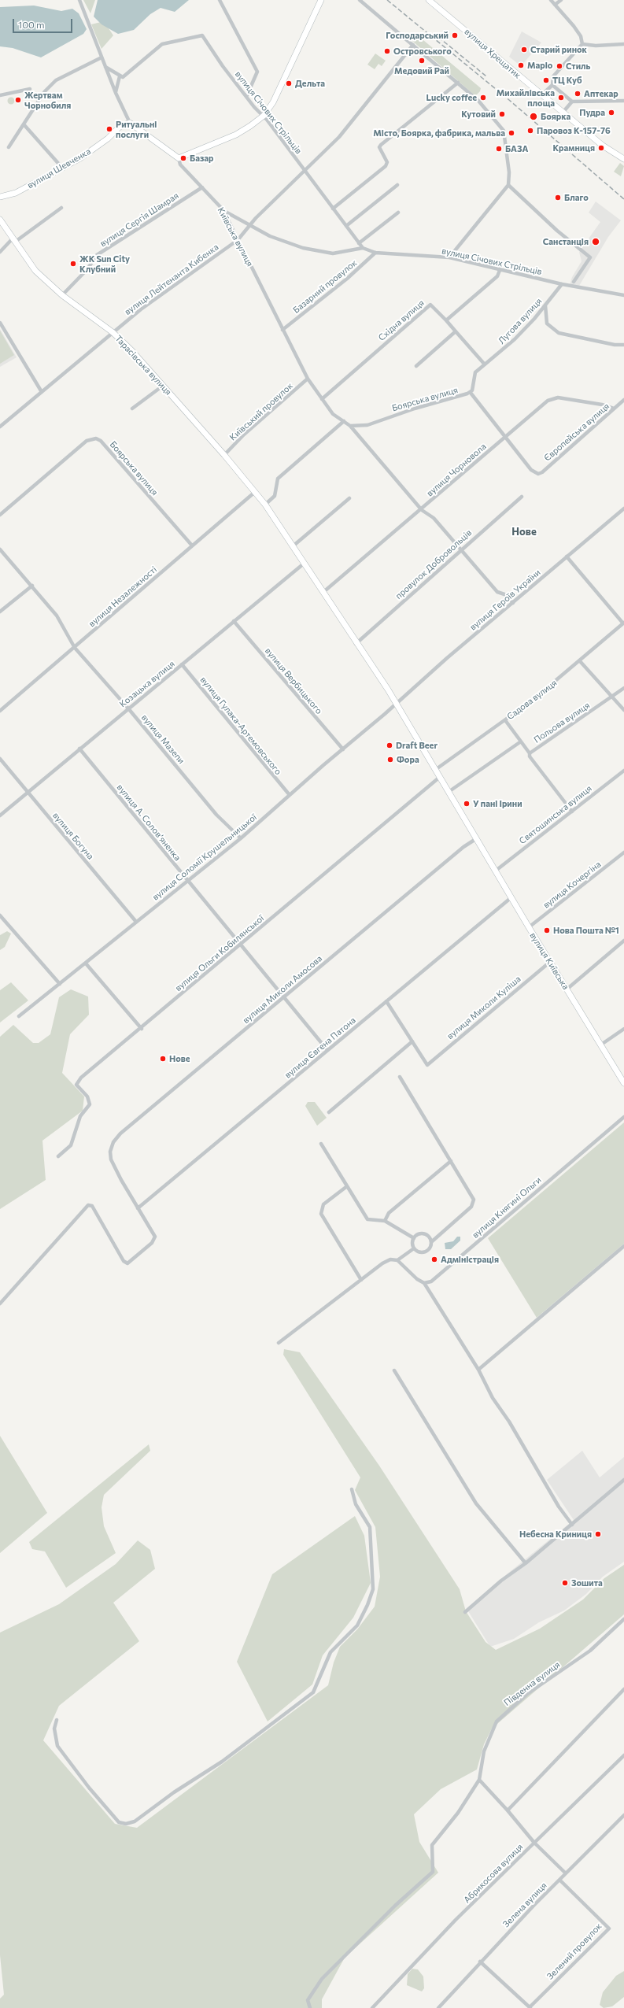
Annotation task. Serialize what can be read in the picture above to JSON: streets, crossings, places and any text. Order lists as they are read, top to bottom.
{
  "streets": {
    "street": [
      "вулиця Хрещатик",
      "вулиця Січових Стрільців",
      "вулиця Шевченка",
      "вулиця Сергія Шамрая",
      "Київська вулиця",
      "вулиця Лейтенанта Кибенка",
      "Базарний провулок",
      "Східна вулиця",
      "Лугова вулиця",
      "Тарасівська вулиця",
      "Боярська вулиця",
      "Київський провулок",
      "Європейська вулиця",
      "вулиця Чорновола",
      "провулок Добровольців",
      "вулиця Незалежності",
      "вулиця Героїв України",
      "вулиця Вербицького",
      "Козацька вулиця",
      "Садова вулиця",
      "Польова вулиця",
      "вулиця Гулака-Артемовського",
      "вулиця Мазепи",
      "Святошинська вулиця",
      "вулиця А. Соловʼяненка",
      "вулиця Богуна",
      "вулиця Соломії Крушельницької",
      "вулиця Кочергіна",
      "вулиця Ольги Кобилянської",
      "вулиця Київська",
      "вулиця Миколи Амосова",
      "вулиця Миколи Куліша",
      "вулиця Євгена Патона",
      "вулиця Княгині Ольги",
      "Південна вулиця",
      "Абрикосова вулиця",
      "Зелена вулиця",
      "Зелений провулок"
    ]
  },
  "crossings": [
    ["вулиця Січових Стрільців", "вулиця Лейтенанта Кибенка"],
    ["вулиця Січових Стрільців", "Базарний провулок"],
    ["вулиця Січових Стрільців", "Лугова вулиця"],
    ["вулиця Шевченка", "Київська вулиця"],
    ["вулиця Сергія Шамрая", "Київська вулиця"],
    ["вулиця Сергія Шамрая", "Тарасівська вулиця"],
    ["Київська вулиця", "вулиця Лейтенанта Кибенка"],
    ["Київська вулиця", "Базарний провулок"],
    ["Київська вулиця", "Східна вулиця"],
    ["Київська вулиця", "Боярська вулиця"],
    ["Київська вулиця", "Київський провулок"],
    ["Київська вулиця", "вулиця Чорновола"],
    ["Київська вулиця", "провулок Добровольців"],
    ["Київська вулиця", "вулиця Героїв України"],
    ["вулиця Лейтенанта Кибенка", "Тарасівська вулиця"],
    ["Лугова вулиця", "Боярська вулиця"],
    ["Тарасівська вулиця", "Київський провулок"],
    ["Тарасівська вулиця", "вулиця Чорновола"],
    ["Тарасівська вулиця", "провулок Добровольців"],
    ["Тарасівська вулиця", "вулиця Незалежності"],
    ["Тарасівська вулиця", "Козацька вулиця"],
    ["Тарасівська вулиця", "вулиця Київська"],
    ["Боярська вулиця", "вулиця Незалежності"],
    ["Європейська вулиця", "вулиця Чорновола"],
    ["провулок Добровольців", "вулиця Київська"],
    ["вулиця Незалежності", "вулиця Мазепи"],
    ["вулиця Героїв України", "вулиця Соломії Крушельницької"],
    ["вулиця Героїв України", "вулиця Київська"],
    ["вулиця Вербицького", "Козацька вулиця"],
    ["вулиця Вербицького", "вулиця Соломії Крушельницької"],
    ["Козацька вулиця", "вулиця Гулака-Артемовського"],
    ["Козацька вулиця", "вулиця Мазепи"],
    ["Козацька вулиця", "вулиця А. Соловʼяненка"],
    ["Козацька вулиця", "вулиця Богуна"],
    ["Садова вулиця", "вулиця Київська"],
    ["Польова вулиця", "вулиця Київська"],
    ["вулиця Гулака-Артемовського", "вулиця Соломії Крушельницької"],
    ["вулиця Мазепи", "вулиця Соломії Крушельницької"],
    ["Святошинська вулиця", "вулиця Київська"],
    ["вулиця А. Соловʼяненка", "вулиця Соломії Крушельницької"],
    ["вулиця А. Соловʼяненка", "вулиця Ольги Кобилянської"],
    ["вулиця А. Соловʼяненка", "вулиця Миколи Амосова"],
    ["вулиця А. Соловʼяненка", "вулиця Євгена Патона"],
    ["вулиця Богуна", "вулиця Соломії Крушельницької"],
    ["вулиця Соломії Крушельницької", "вулиця Київська"],
    ["вулиця Кочергіна", "вулиця Київська"],
    ["вулиця Ольги Кобилянської", "вулиця Київська"],
    ["вулиця Київська", "вулиця Миколи Амосова"],
    ["вулиця Київська", "вулиця Миколи Куліша"],
    ["вулиця Київська", "вулиця Євгена Патона"],
    ["вулиця Миколи Амосова", "вулиця Євгена Патона"],
    ["Південна вулиця", "Абрикосова вулиця"],
    ["Зелена вулиця", "Зелений провулок"]
  ],
  "districts": ["Нове"],
  "places": [
    "Господарський",
    "Старий ринок",
    "Островського",
    "Медовий Рай",
    "Маріо",
    "Стиль",
    "ТЦ Куб",
    "Дельта",
    "Аптекар",
    "Lucky coffee",
    "Михайлівська площа",
    "Жертвам Чорнобиля",
    "Пудра",
    "Кутовий",
    "Боярка",
    "Ритуальні послуги",
    "Паровоз К-157-76",
    "Місто, Боярка, фабрика, мальва",
    "Крамниця",
    "БАЗА",
    "Базар",
    "Благо",
    "Санстанція",
    "ЖК Sun City Клубний",
    "Draft Beer",
    "Фора",
    "У пані Ірини",
    "Нова Пошта №1",
    "Нове",
    "Адміністрація",
    "Небесна Криниця",
    "Зошита"
  ],
  "scale_bar": "100 m"
}
